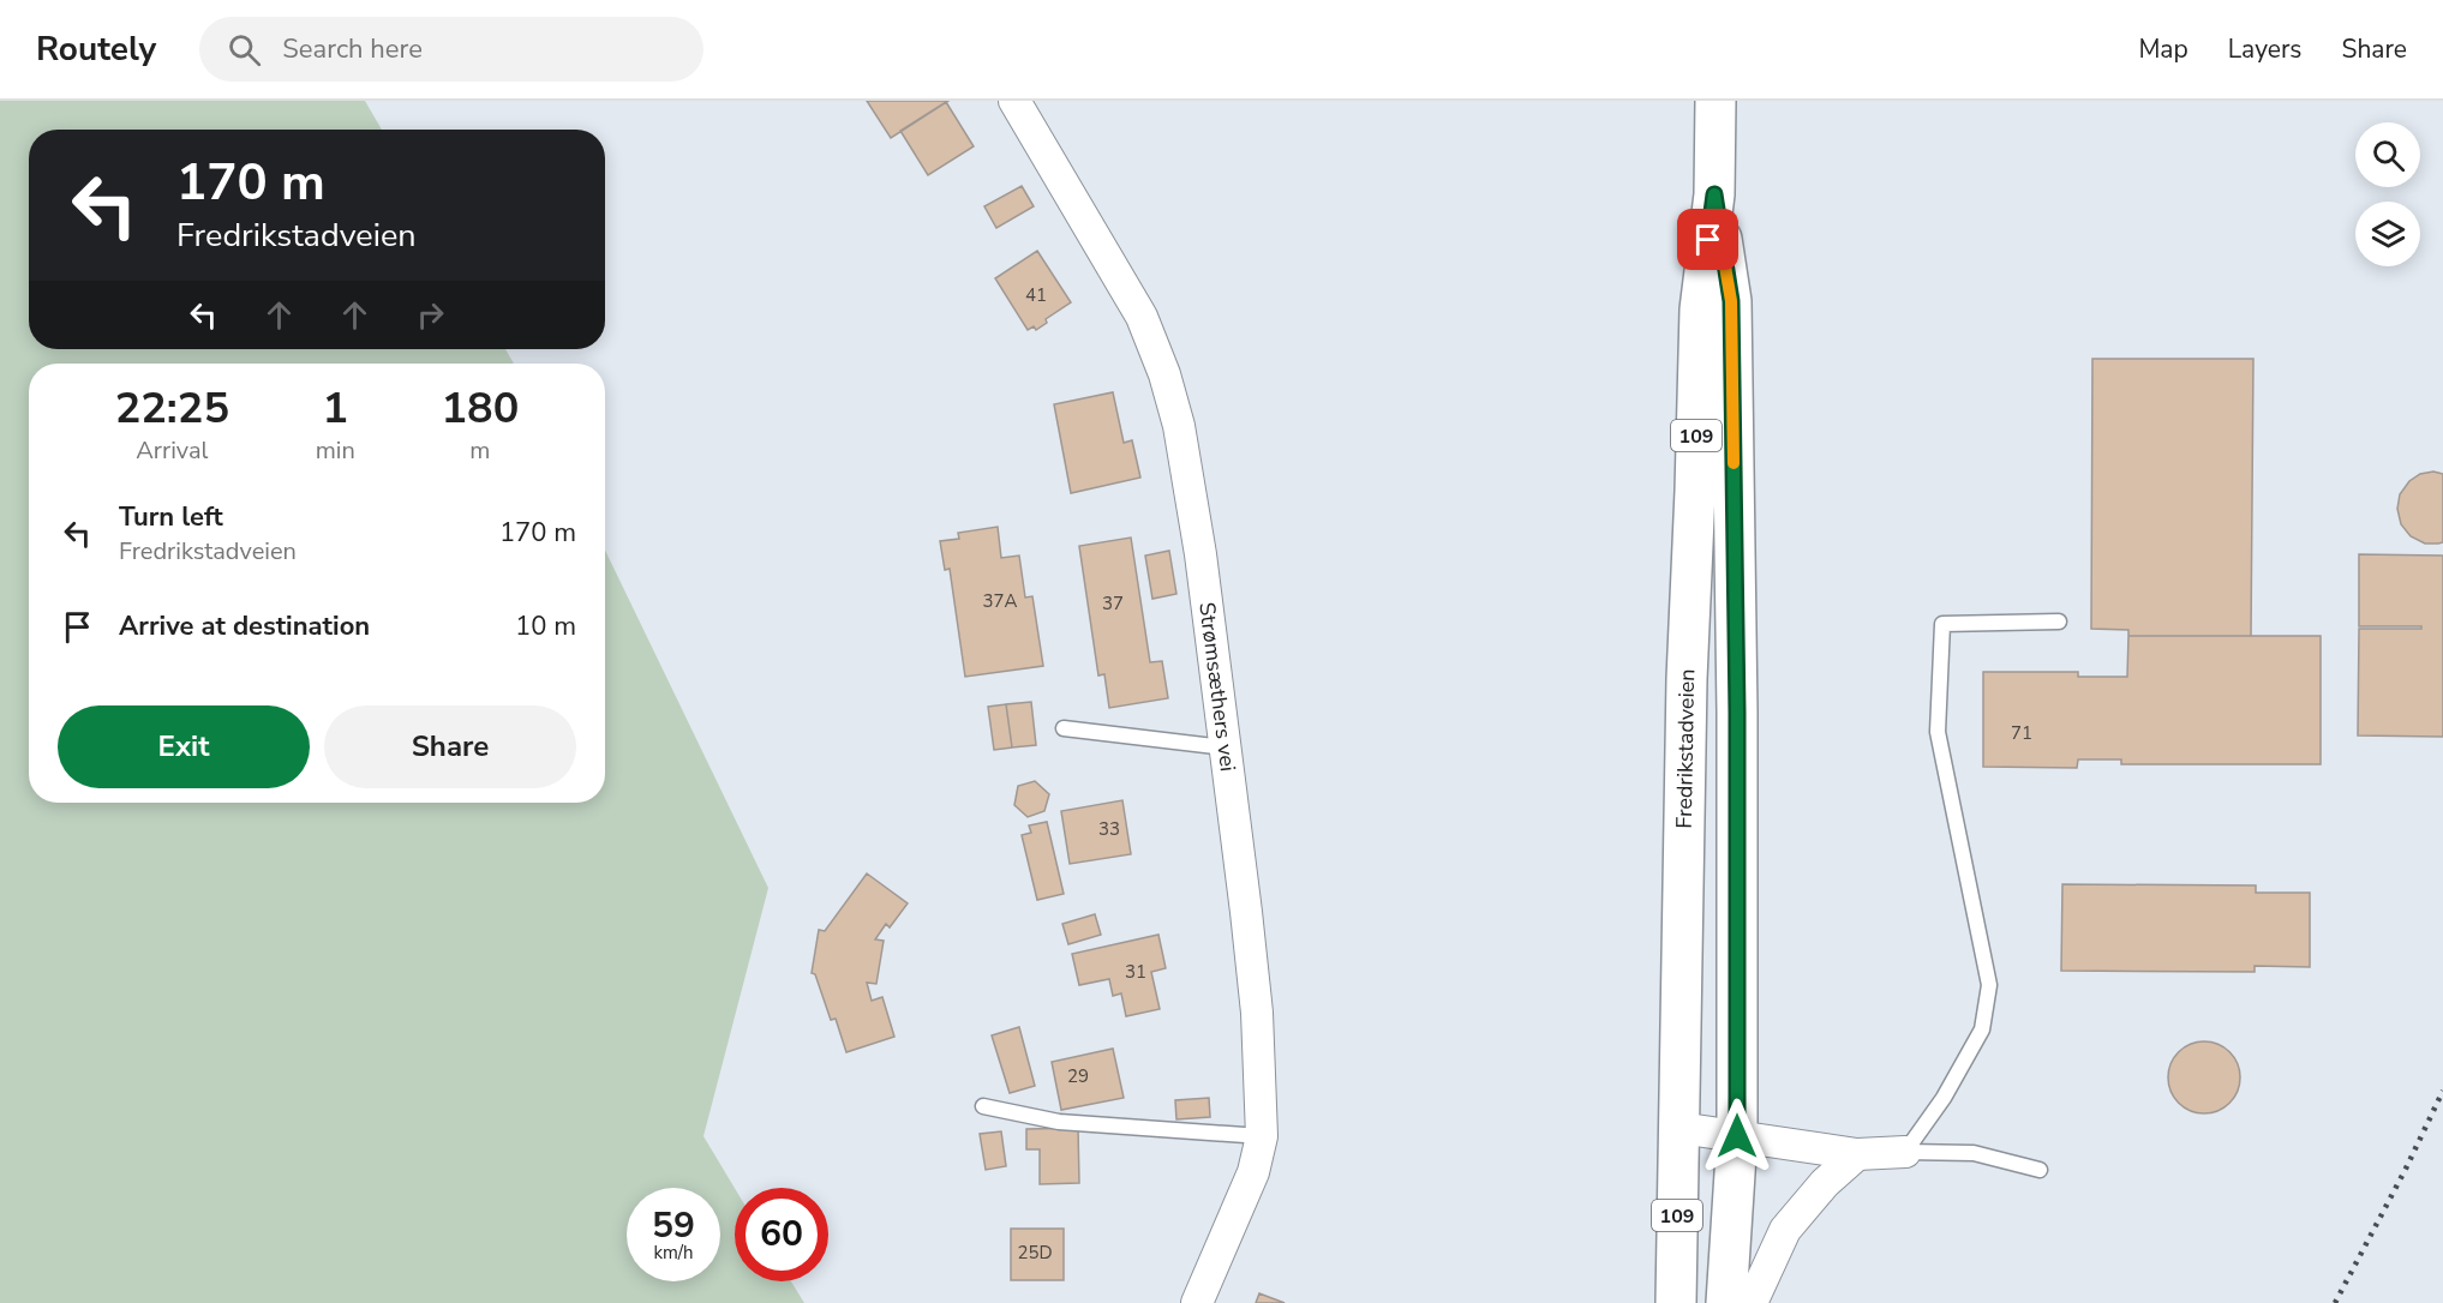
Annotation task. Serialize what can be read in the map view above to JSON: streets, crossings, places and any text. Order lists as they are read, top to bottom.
{
  "streets": {
    "main road": ["109", "Fredrikstadveien"],
    "street": ["Strømsæthers vei"]
  },
  "house_numbers": [
    "41",
    "37A",
    "37",
    "71",
    "33",
    "31",
    "29",
    "25D"
  ],
  "page": {
    "header": "Routely",
    "search": "Search here",
    "nav": ["Map", "Layers", "Share"],
    "turn": ["170 m", "Fredrikstadveien"],
    "eta": [
      "22:25",
      "Arrival",
      "1",
      "min",
      "180",
      "m"
    ],
    "list": [
      {
        "name": "Turn left",
        "note": "Fredrikstadveien",
        "value": "170 m"
      },
      {
        "name": "Arrive at destination",
        "value": "10 m"
      }
    ],
    "buttons": ["Exit", "Share"],
    "speed": "59 km/h",
    "limit": "60"
  }
}
